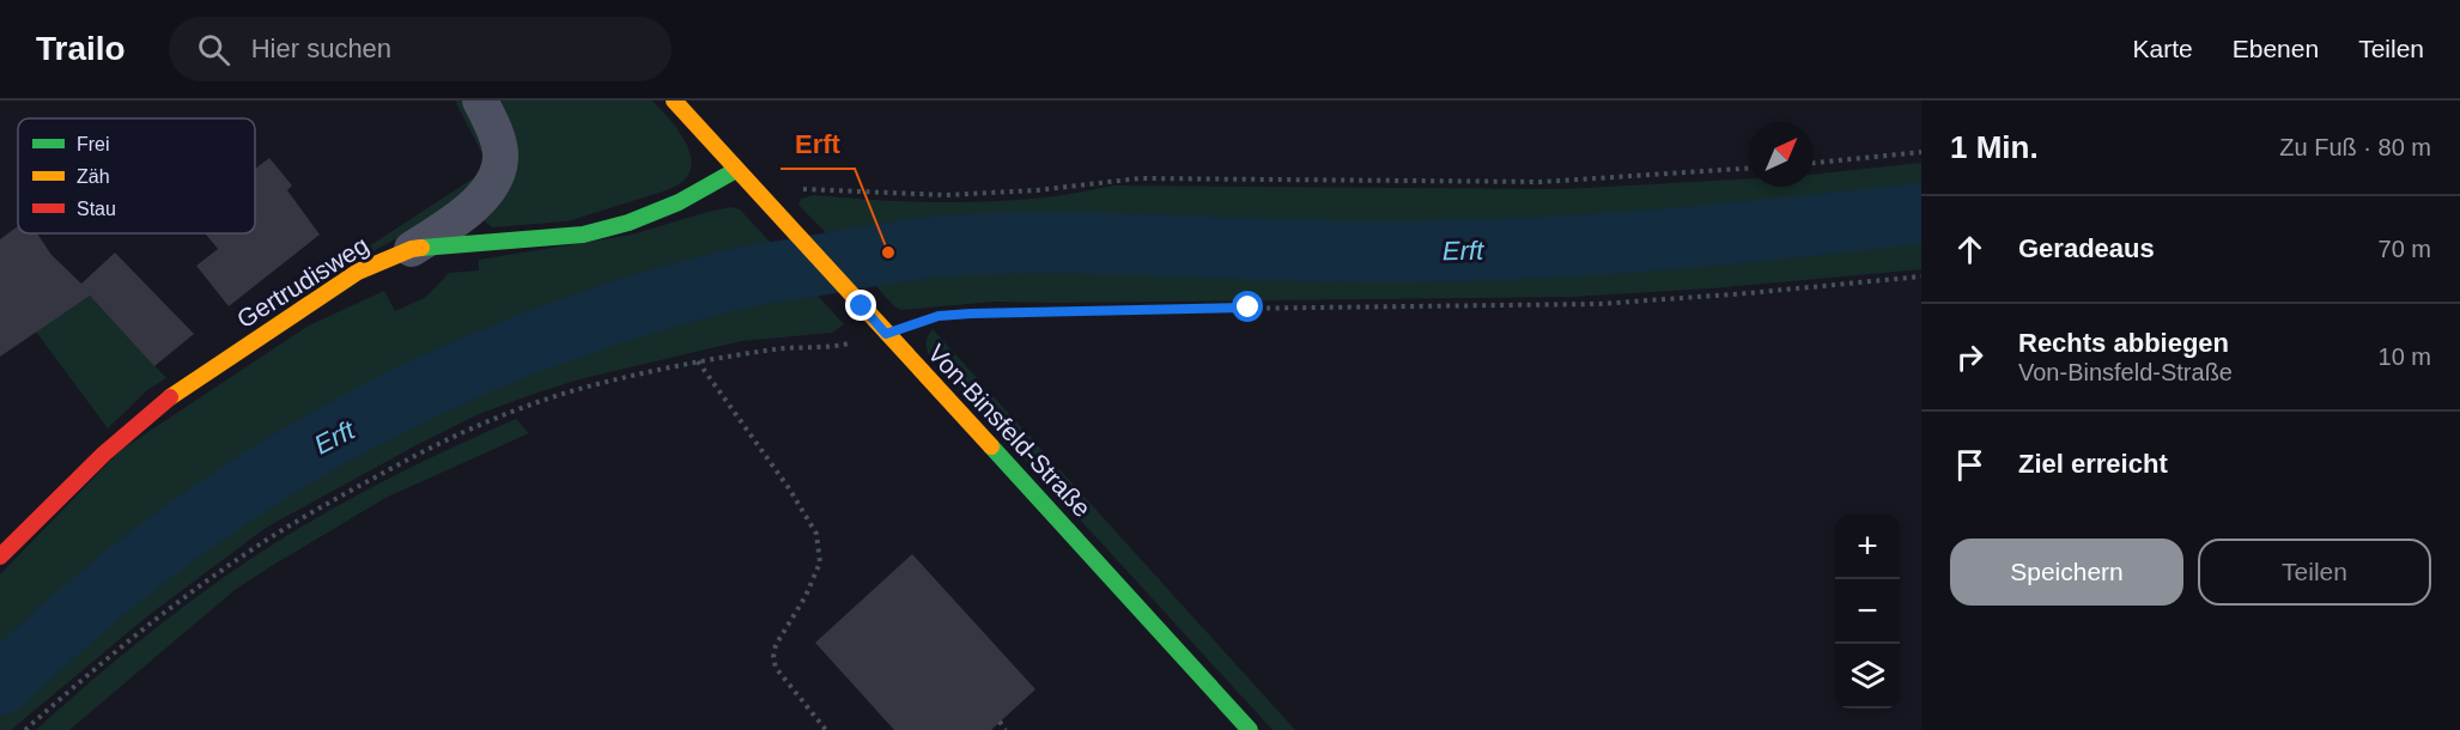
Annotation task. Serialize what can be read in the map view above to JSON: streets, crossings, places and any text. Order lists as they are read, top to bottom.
{
  "streets": {
    "main road": ["Gertrudisweg", "Von-Binsfeld-Straße"]
  },
  "crossings": [
    ["Gertrudisweg", "Von-Binsfeld-Straße"]
  ],
  "water": ["Erft"],
  "places": ["Erft"],
  "legend": ["Frei", "Zäh", "Stau"],
  "north": "top right",
  "page": {
    "header": "Trailo",
    "search": "Hier suchen",
    "nav": ["Karte", "Ebenen", "Teilen"],
    "heading": ["1 Min.", "Zu Fuß · 80 m"],
    "list": [
      ["Geradeaus", "70 m"],
      ["Rechts abbiegen", "Von-Binsfeld-Straße", "10 m"],
      "Ziel erreicht"
    ],
    "map_buttons": ["+", "−"],
    "buttons": ["Speichern", "Teilen"]
  }
}
